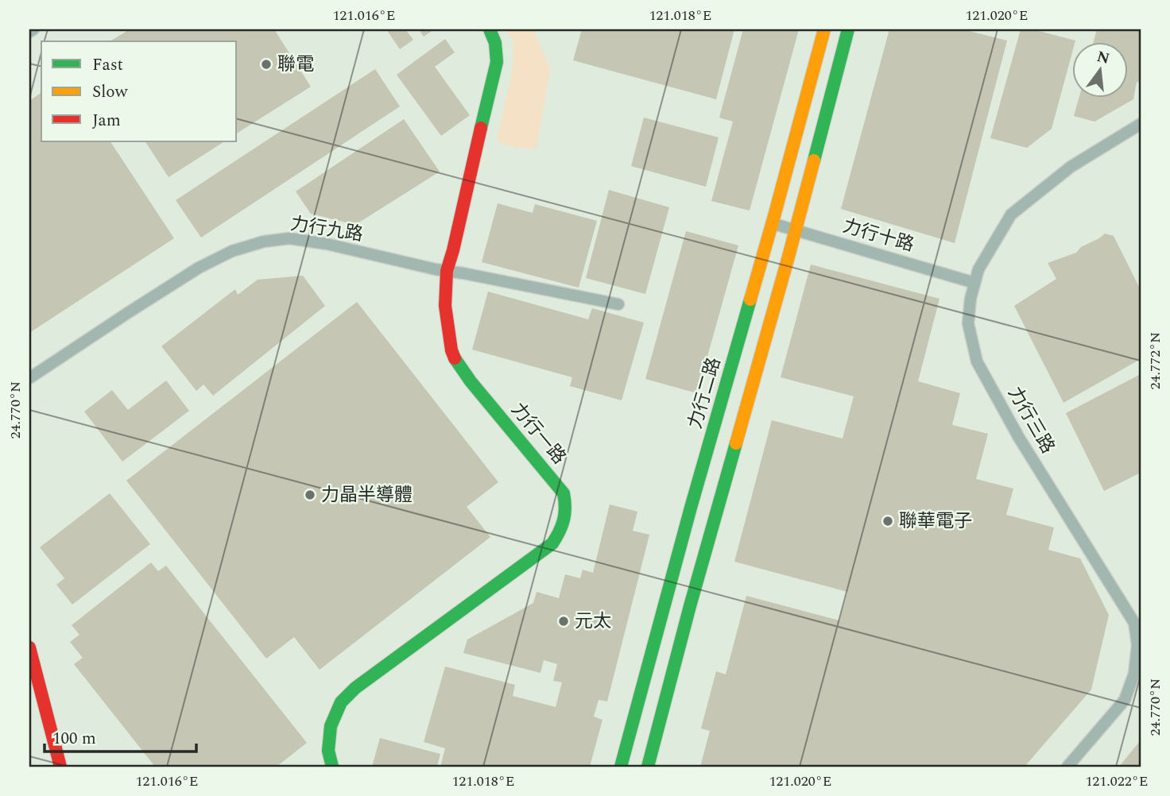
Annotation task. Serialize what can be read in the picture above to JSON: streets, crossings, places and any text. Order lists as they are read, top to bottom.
{
  "streets": {
    "street": [
      "力行九路",
      "力行十路",
      "力行二路",
      "力行三路",
      "力行一路"
    ]
  },
  "crossings": [
    ["力行九路", "力行一路"],
    ["力行十路", "力行二路"],
    ["力行十路", "力行三路"]
  ],
  "places": [
    "聯電",
    "力晶半導體",
    "聯華電子",
    "元太"
  ],
  "legend": ["Fast", "Slow", "Jam"],
  "scale_bar": "100 m",
  "north": "top",
  "coordinates": [
    "121.016°E",
    "121.018°E",
    "121.020°E",
    "24.772°N",
    "24.770°N",
    "121.022°E"
  ]
}
